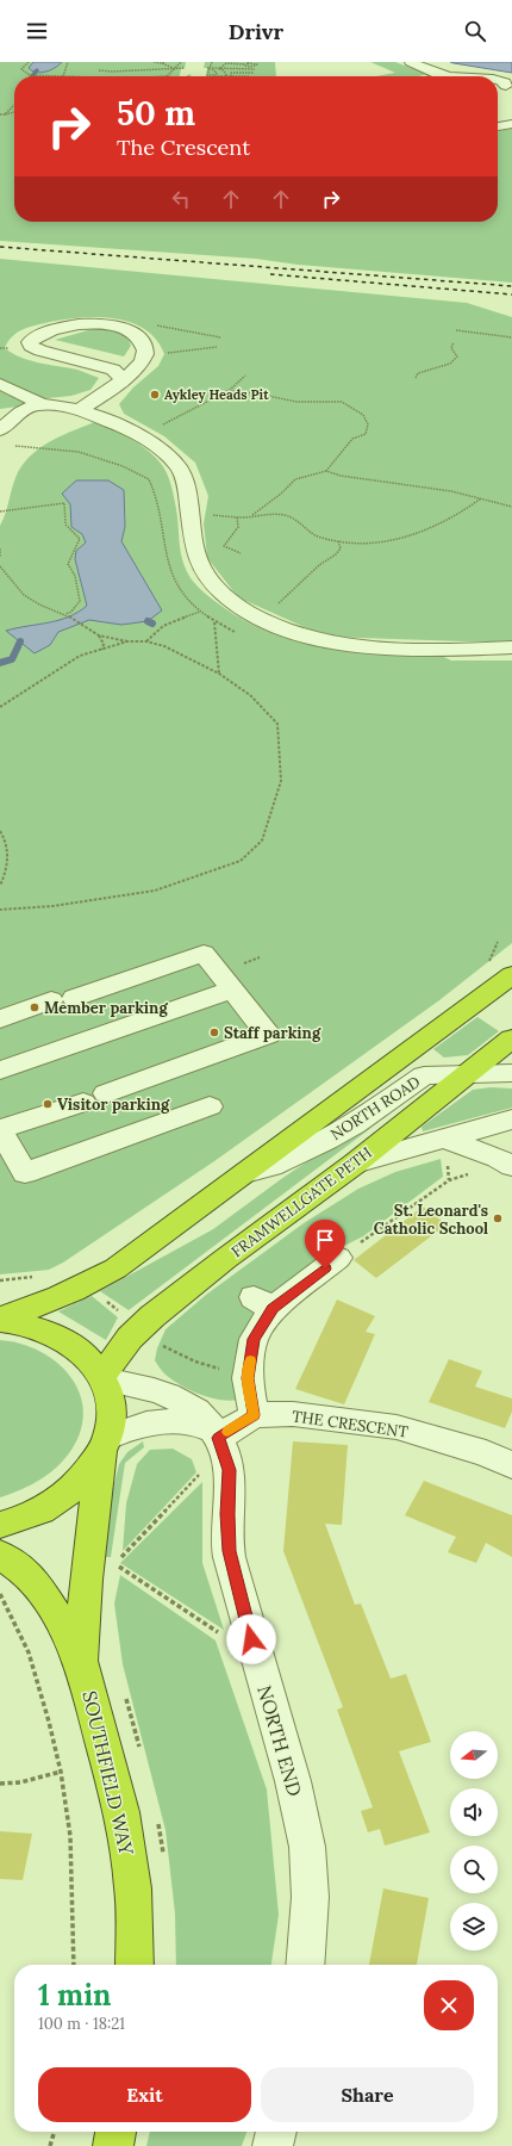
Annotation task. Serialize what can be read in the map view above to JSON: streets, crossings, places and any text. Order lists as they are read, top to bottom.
{
  "streets": {
    "highway": ["FRAMWELLGATE PETH", "SOUTHFIELD WAY"],
    "street": ["NORTH ROAD", "THE CRESCENT", "NORTH END"]
  },
  "crossings": [
    ["NORTH ROAD", "FRAMWELLGATE PETH"],
    ["FRAMWELLGATE PETH", "NORTH END"],
    ["FRAMWELLGATE PETH", "SOUTHFIELD WAY"],
    ["NORTH END", "SOUTHFIELD WAY"]
  ],
  "places": [
    "Aykley Heads Pit",
    "Member parking",
    "Staff parking",
    "Visitor parking",
    "St. Leonard's Catholic School"
  ],
  "north": "left",
  "page": {
    "header": "Drivr",
    "turn": ["50 m", "The Crescent"],
    "heading": ["1 min", "100 m · 18:21"],
    "buttons": ["Exit", "Share"]
  }
}
